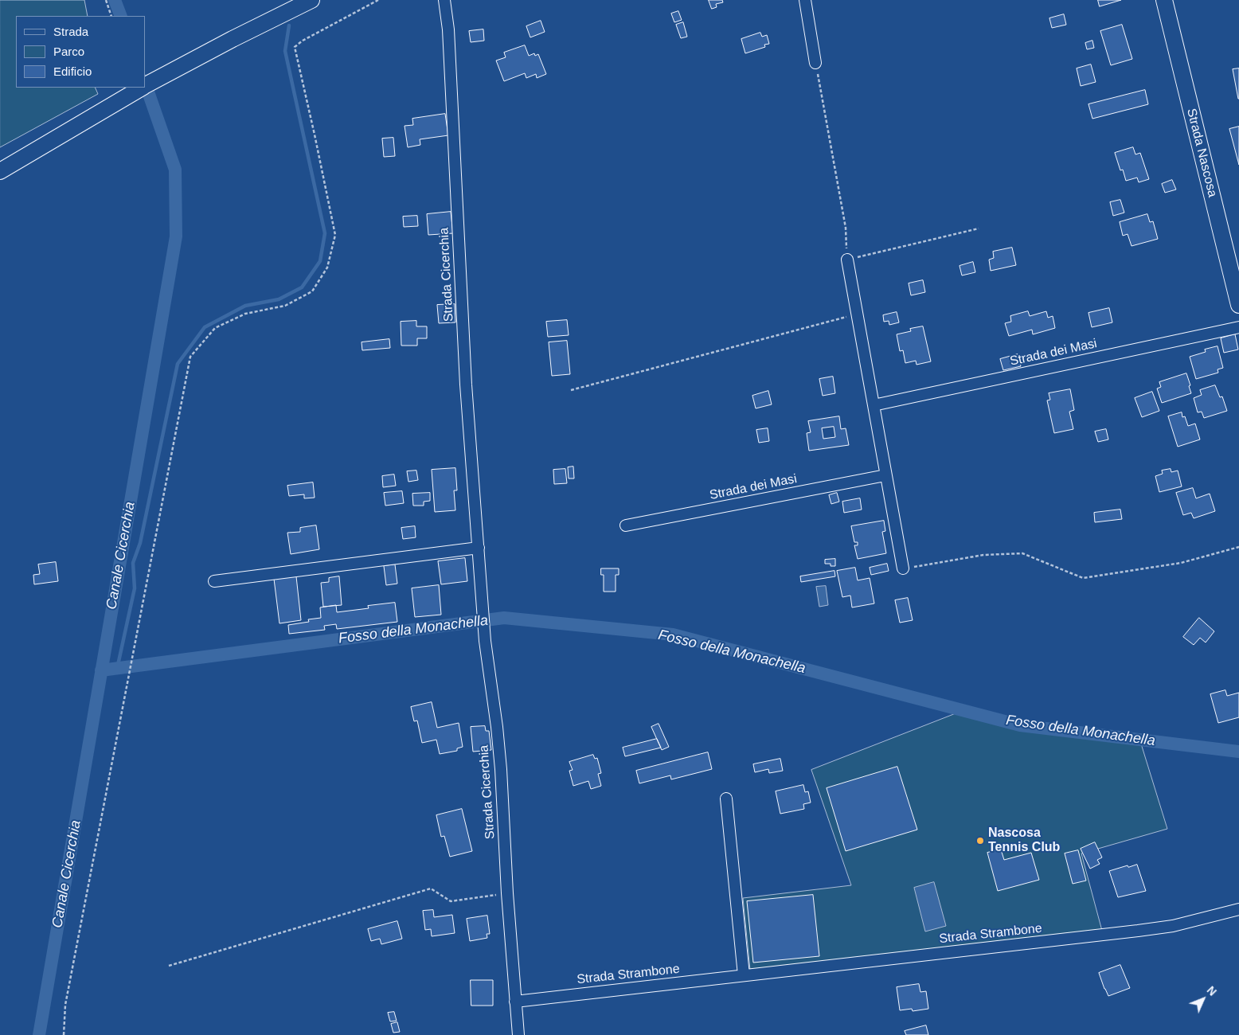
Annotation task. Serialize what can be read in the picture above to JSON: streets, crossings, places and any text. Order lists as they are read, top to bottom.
{
  "streets": {
    "main road": ["Strada Nascosa"],
    "street": ["Strada Cicerchia", "Strada dei Masi", "Strada Strambone"]
  },
  "crossings": [
    ["Strada Cicerchia", "Strada Strambone"]
  ],
  "water": ["Canale Cicerchia", "Fosso della Monachella"],
  "places": ["Nascosa Tennis Club"],
  "legend": ["Strada", "Parco", "Edificio"],
  "north": "top right"
}
